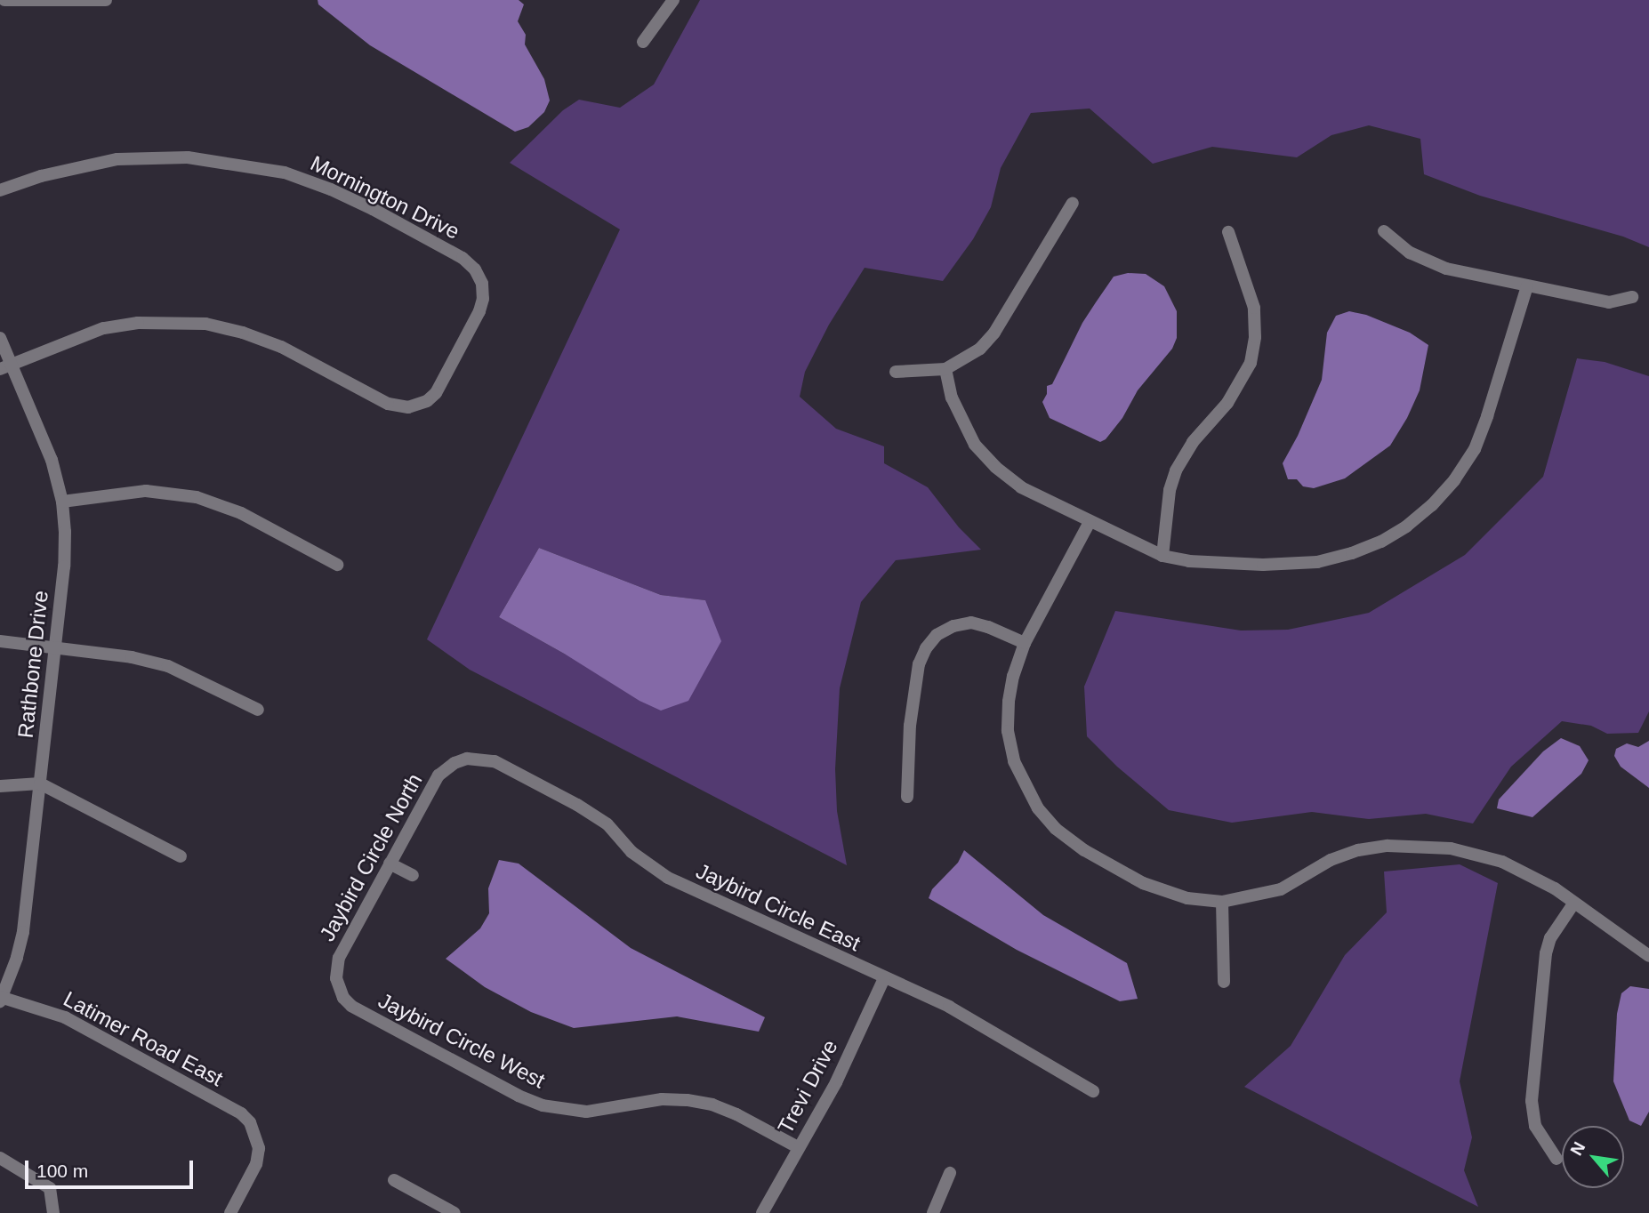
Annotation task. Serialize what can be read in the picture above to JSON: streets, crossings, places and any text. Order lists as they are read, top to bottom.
{
  "streets": {
    "street": [
      "Mornington Drive",
      "Rathbone Drive",
      "Jaybird Circle North",
      "Jaybird Circle East",
      "Latimer Road East",
      "Jaybird Circle West",
      "Trevi Drive"
    ]
  },
  "crossings": [
    ["Mornington Drive", "Rathbone Drive"],
    ["Rathbone Drive", "Latimer Road East"],
    ["Jaybird Circle North", "Jaybird Circle East"],
    ["Jaybird Circle North", "Jaybird Circle West"],
    ["Jaybird Circle East", "Trevi Drive"],
    ["Jaybird Circle West", "Trevi Drive"]
  ],
  "scale_bar": "100 m",
  "north": "top left"
}
